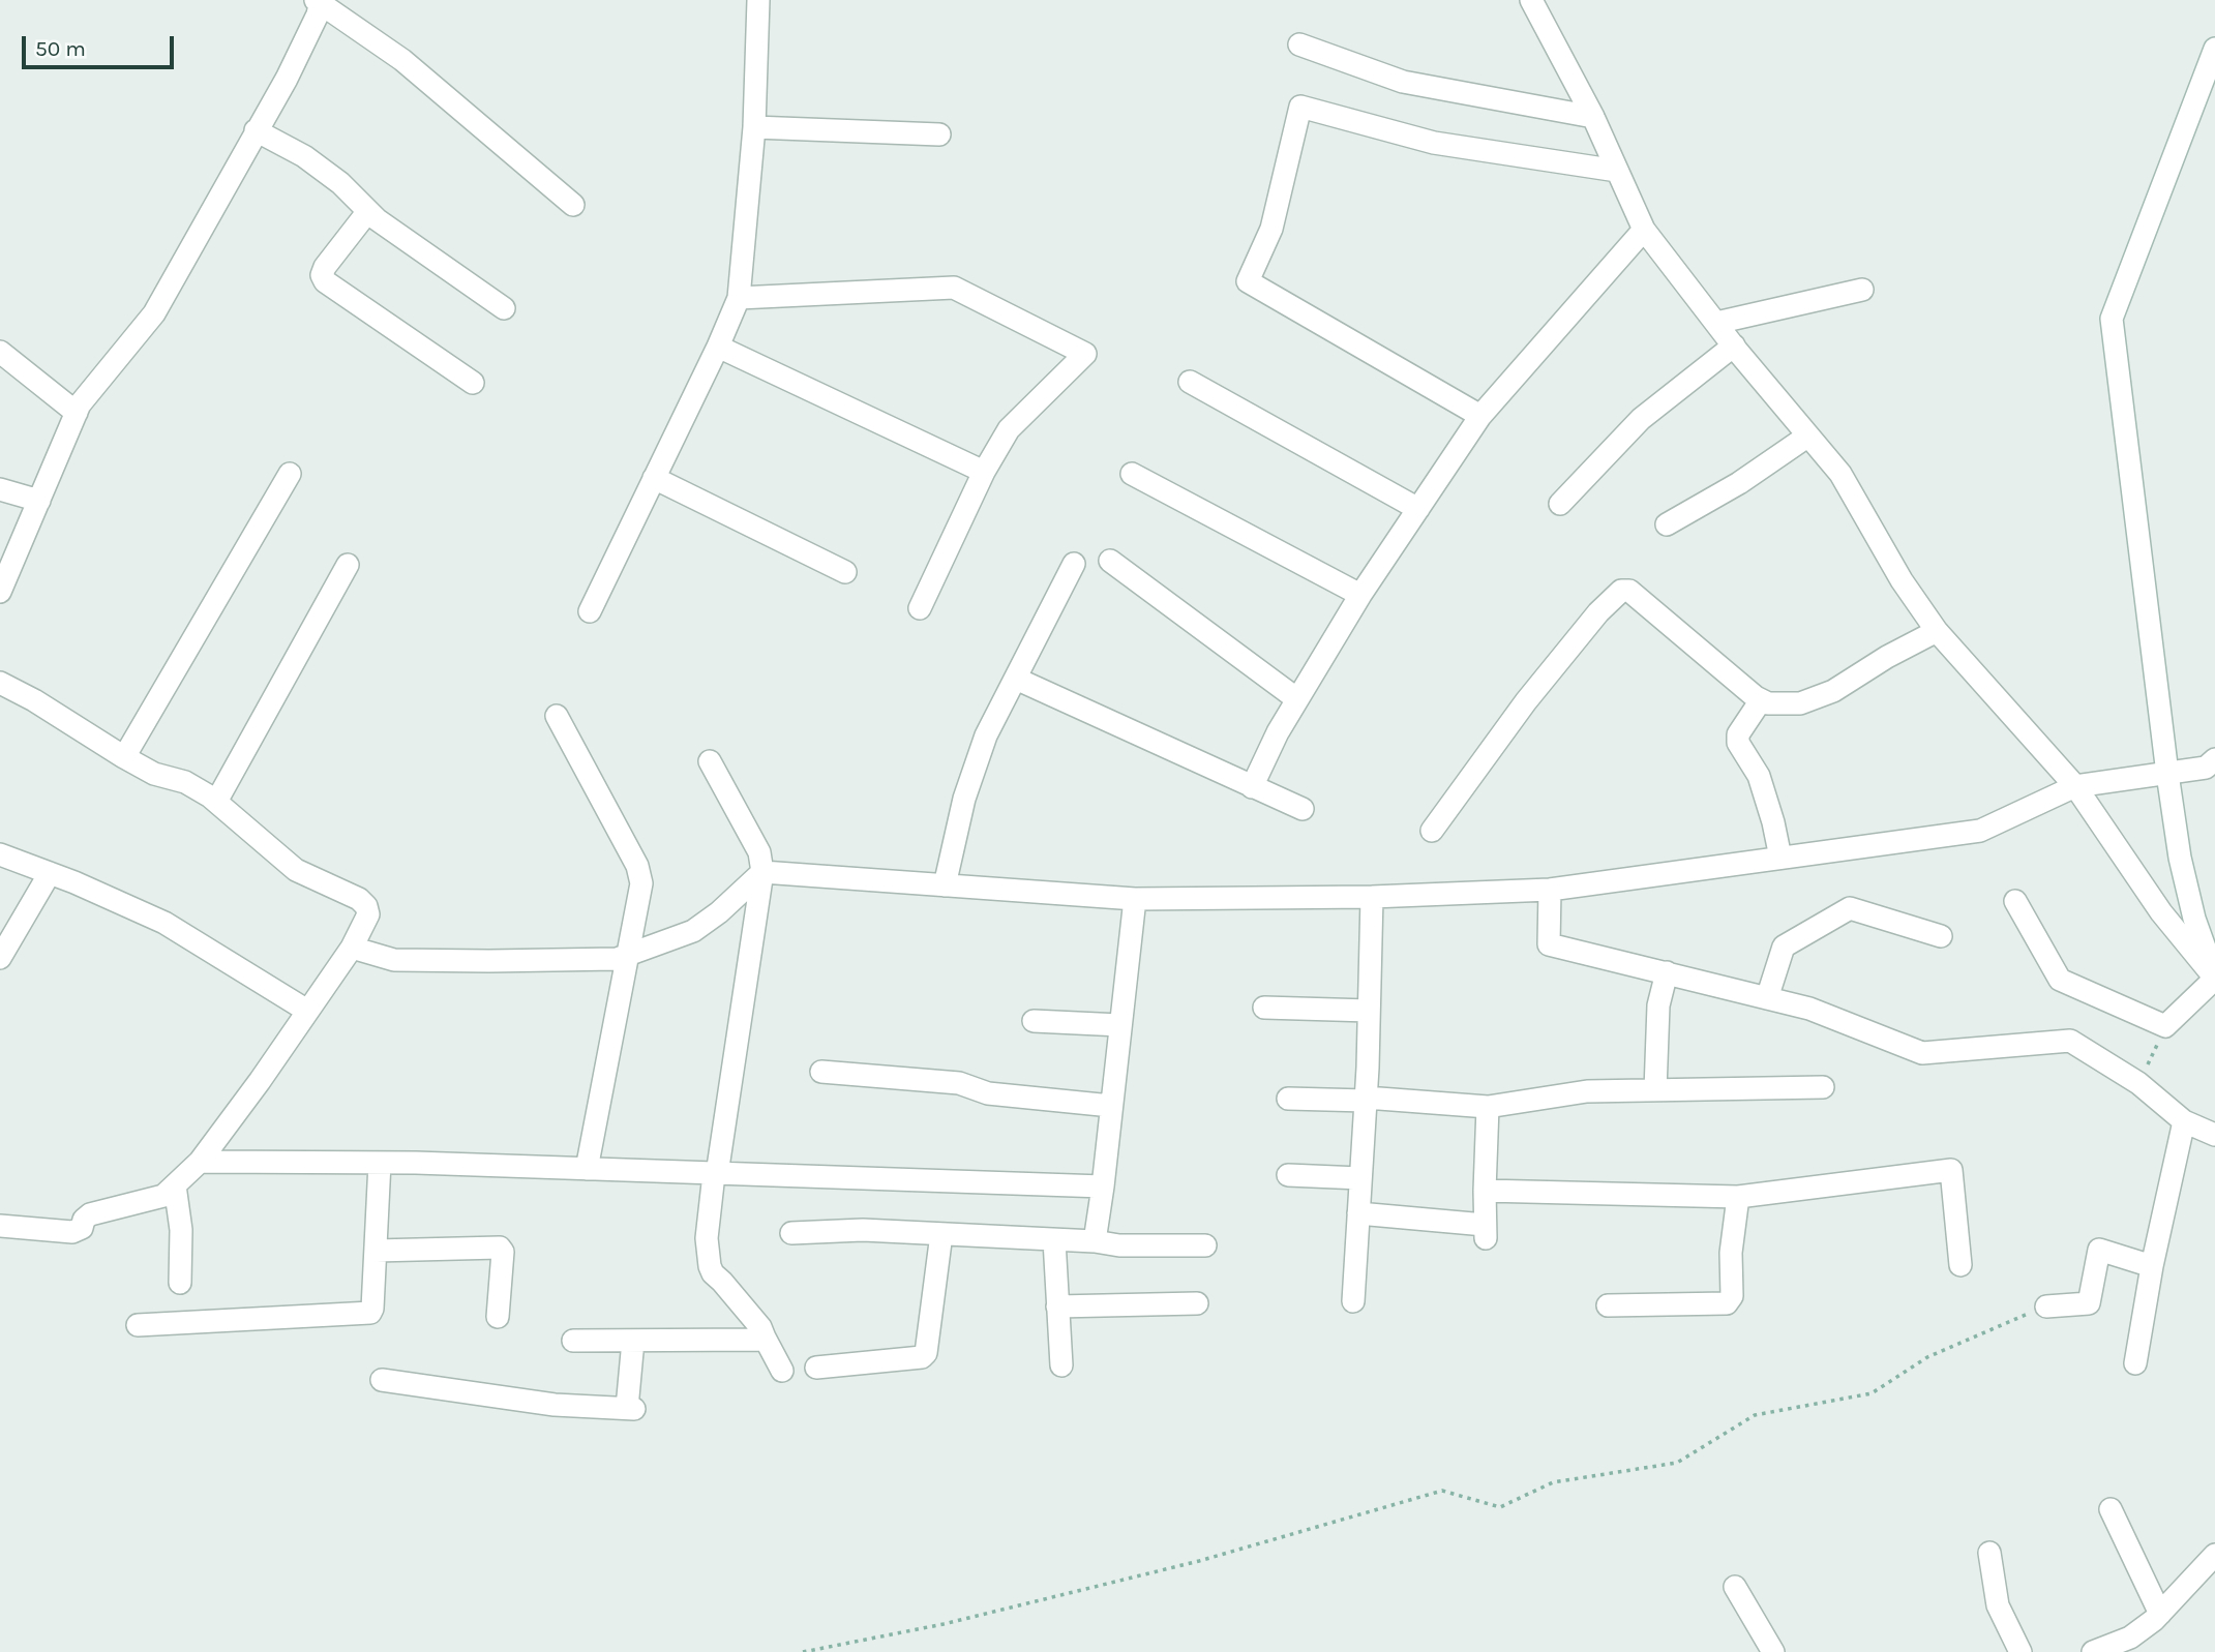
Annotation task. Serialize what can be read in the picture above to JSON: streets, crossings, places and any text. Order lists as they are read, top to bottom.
{
  "scale_bar": "50 m"
}
